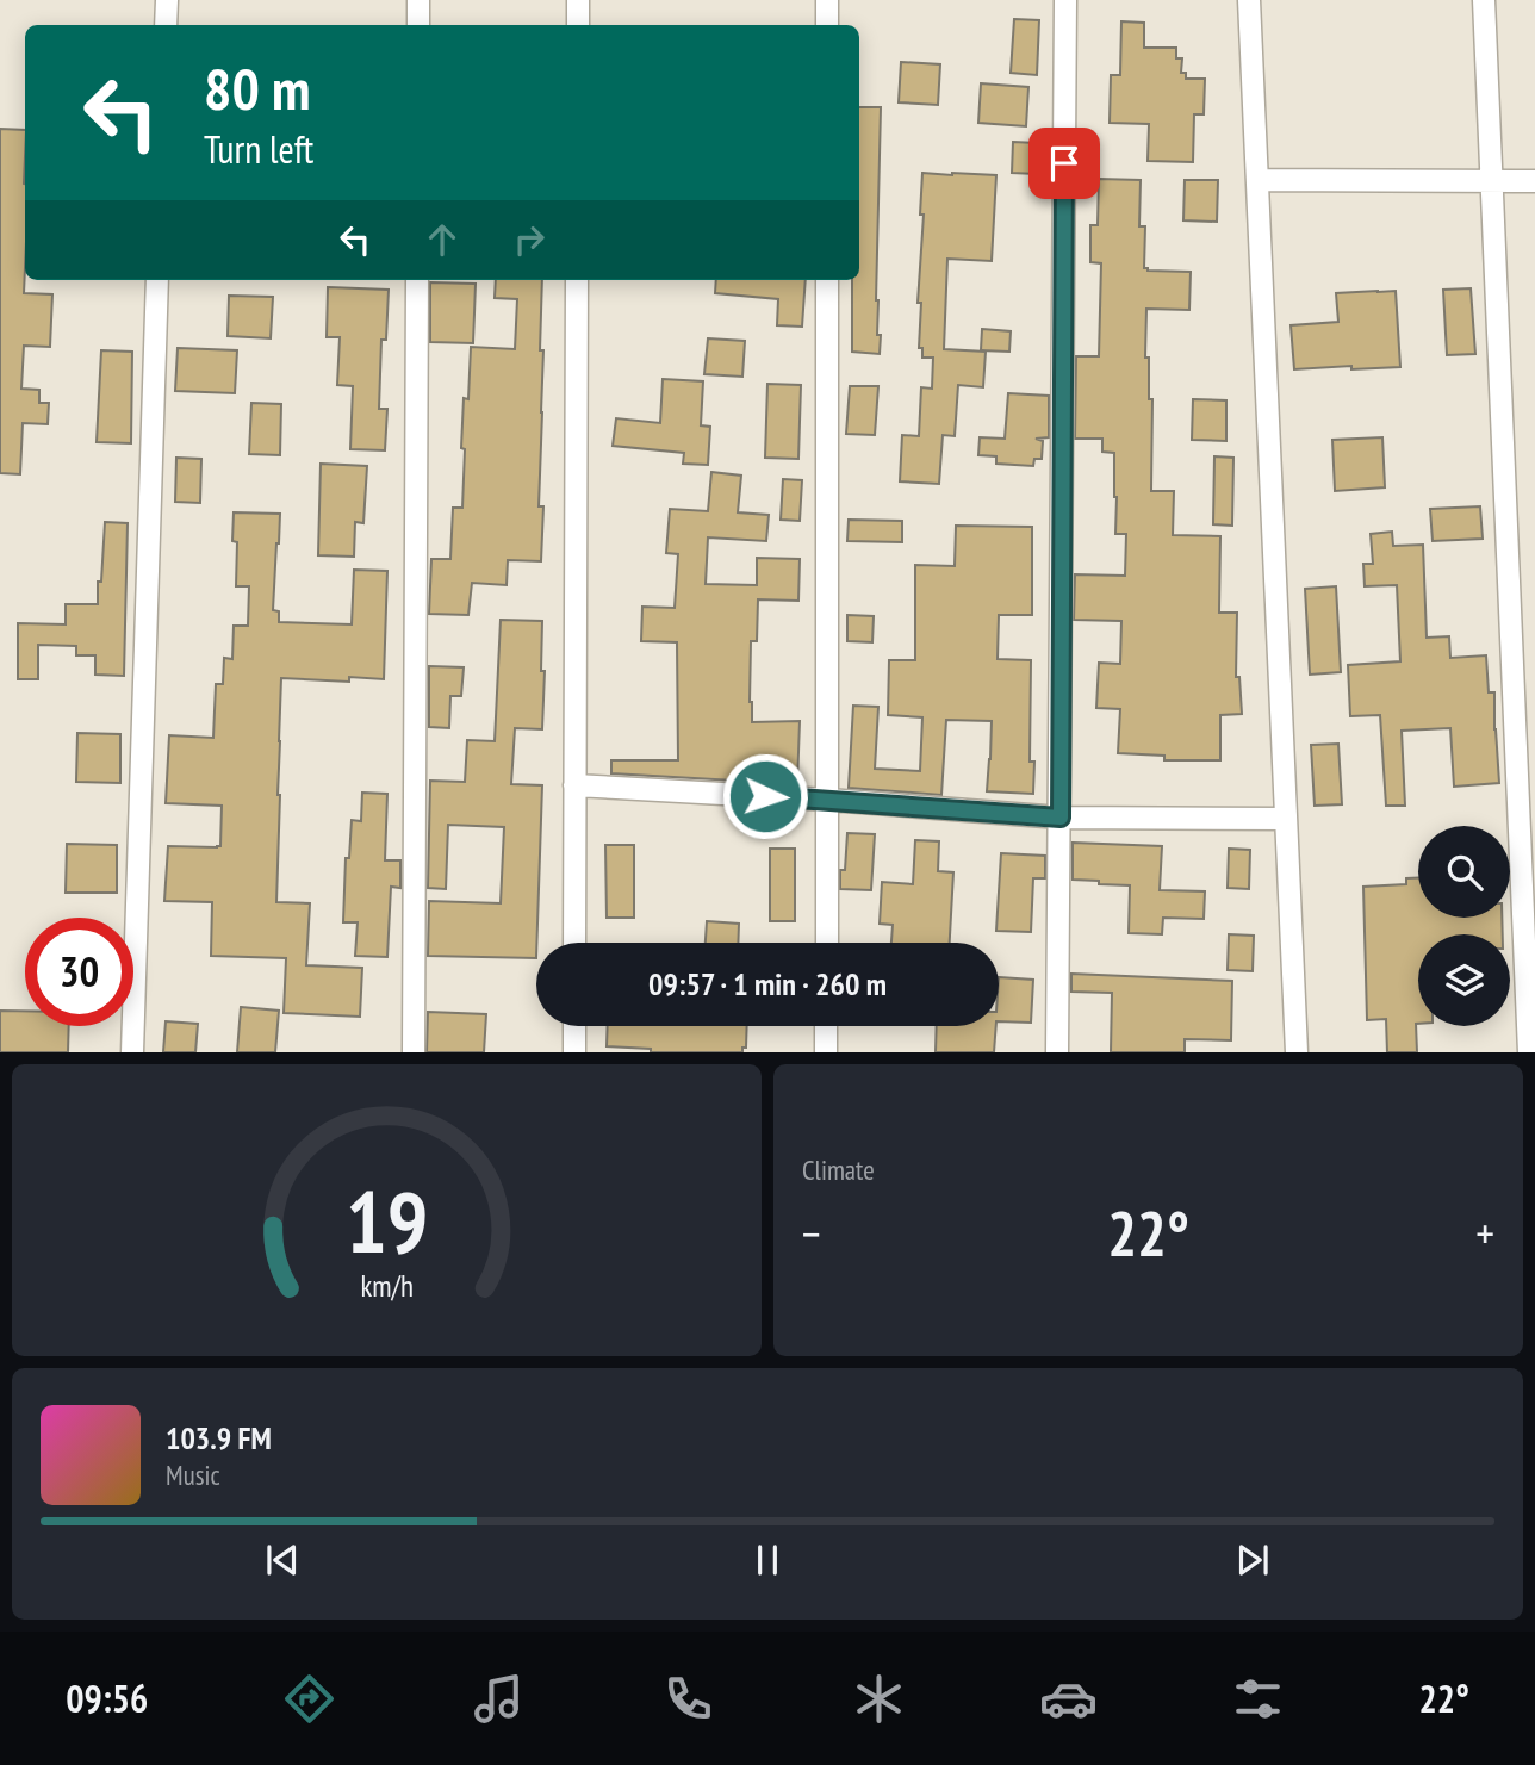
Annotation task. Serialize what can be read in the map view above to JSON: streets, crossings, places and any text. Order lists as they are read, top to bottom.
{
  "page": {
    "turn": ["80 m", "Turn left"],
    "limit": "30",
    "trip": "09:57 · 1 min · 260 m",
    "tile": "Climate",
    "heat": ["−", "22°", "+"],
    "song": ["103.9 FM", "Music"],
    "tabs": ["09:56", "22°"],
    "gauge": ["19", "km/h"]
  }
}
